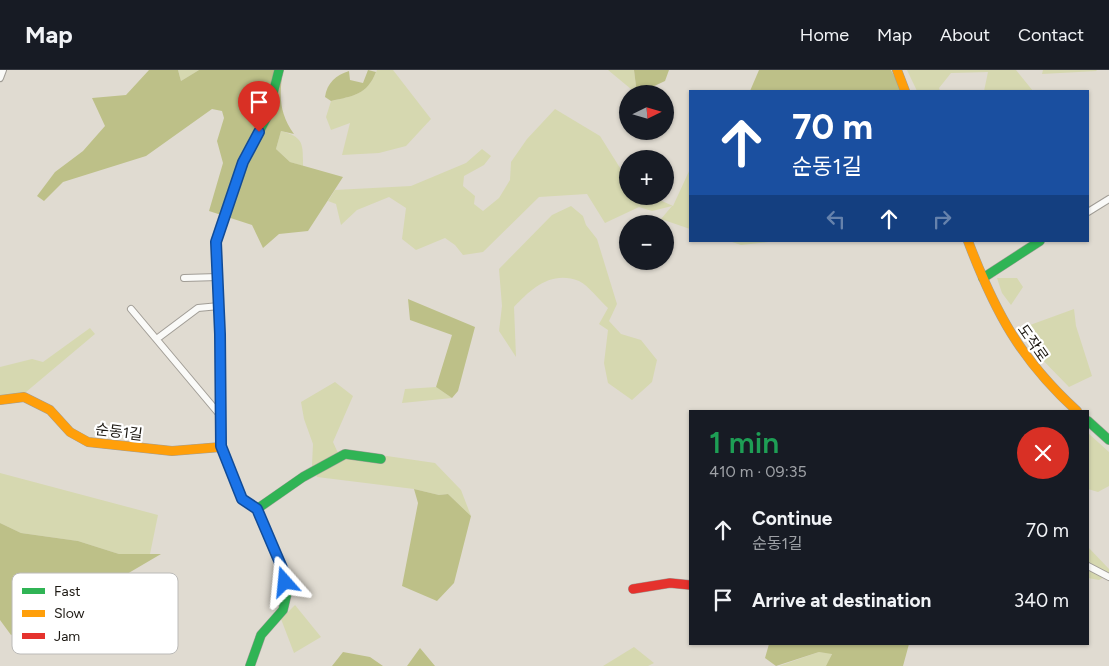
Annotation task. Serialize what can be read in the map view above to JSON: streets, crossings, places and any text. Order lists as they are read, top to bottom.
{
  "streets": {
    "street": ["도작로", "순동1길"]
  },
  "legend": ["Fast", "Slow", "Jam"],
  "north": "right",
  "page": {
    "header": "Map",
    "nav": [
      "Home",
      "Map",
      "About",
      "Contact"
    ],
    "map_buttons": ["+", "−"],
    "turn": ["70 m", "순동1길"],
    "heading": ["1 min", "410 m · 09:35"],
    "list": [
      {
        "name": "Continue",
        "note": "순동1길",
        "value": "70 m"
      },
      {
        "name": "Arrive at destination",
        "value": "340 m"
      }
    ]
  }
}
